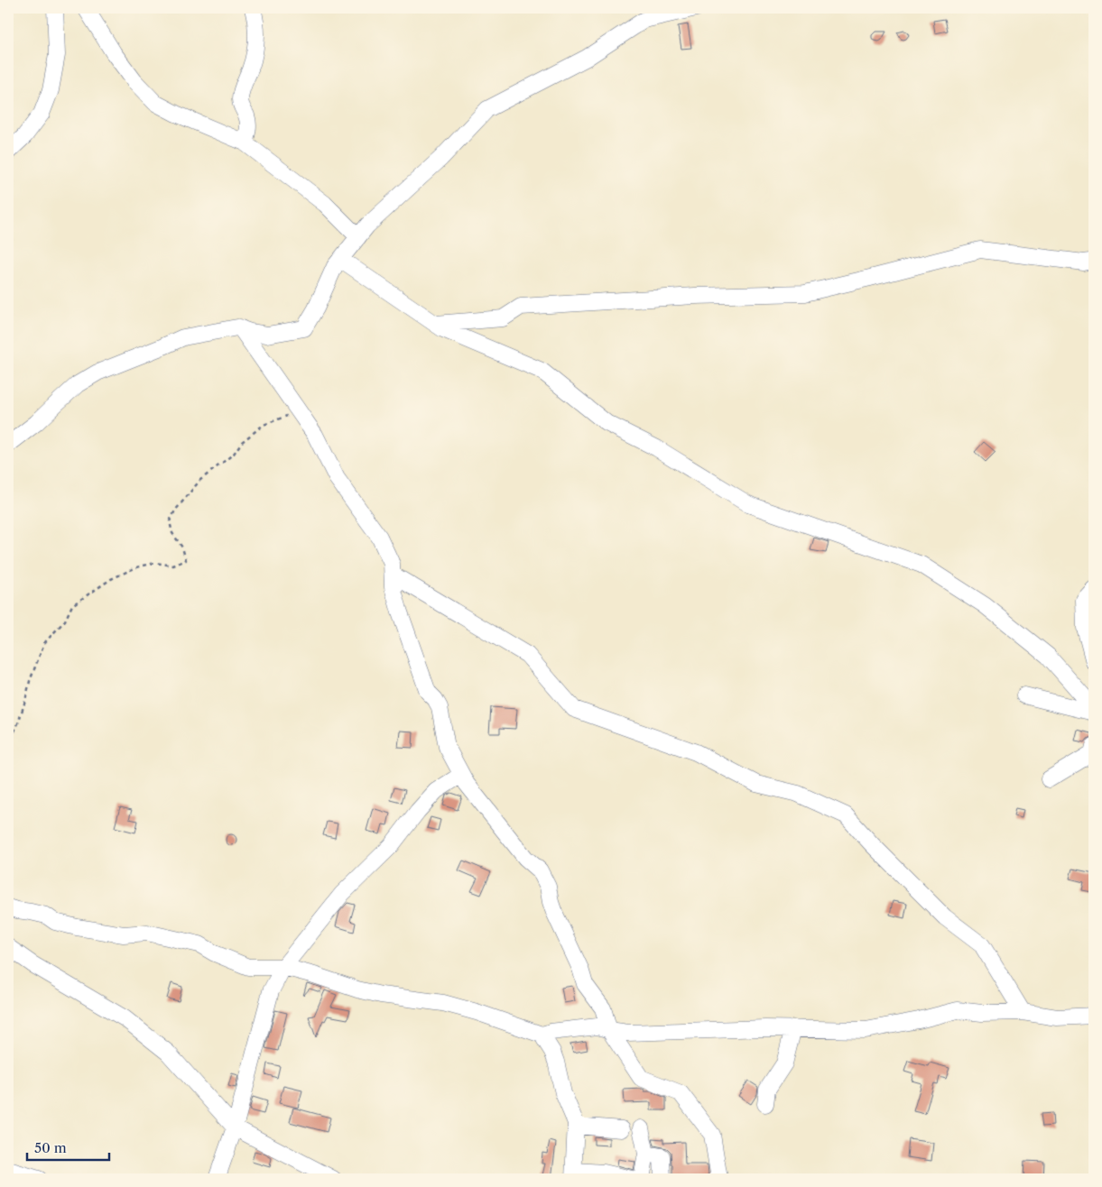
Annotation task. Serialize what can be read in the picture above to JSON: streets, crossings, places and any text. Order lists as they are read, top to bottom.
{
  "scale_bar": "50 m"
}
